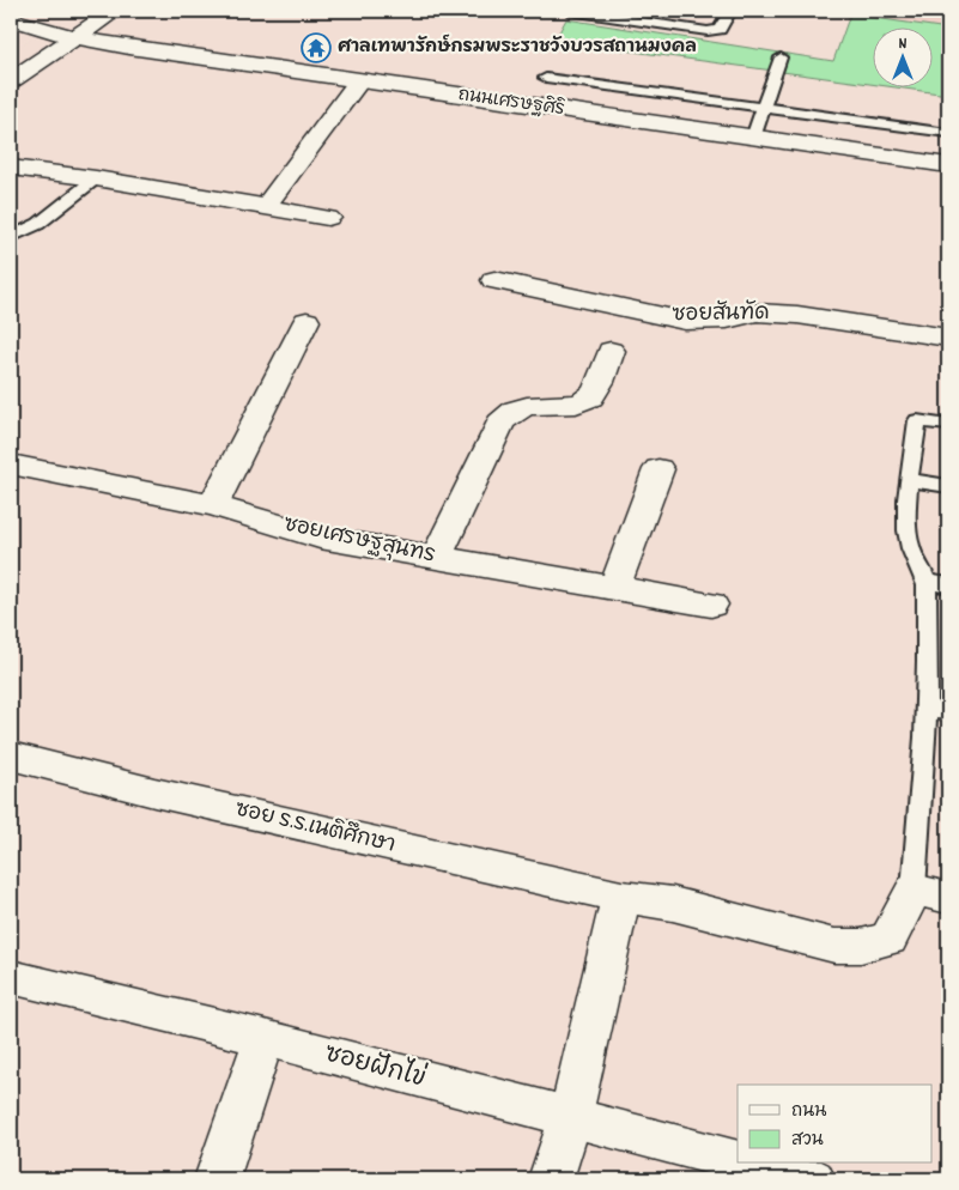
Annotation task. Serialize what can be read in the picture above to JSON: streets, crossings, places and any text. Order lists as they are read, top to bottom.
{
  "streets": {
    "street": [
      "ถนนเศรษฐศิริ",
      "ซอยสันทัด",
      "ซอยเศรษฐสุนทร",
      "ซอย ร.ร.เนติศึกษา",
      "ซอยฝักไข่"
    ]
  },
  "places": {
    "temple": ["ศาลเทพารักษ์กรมพระราชวังบวรสถานมงคล"]
  },
  "legend": ["ถนน", "สวน"],
  "north": "top"
}
